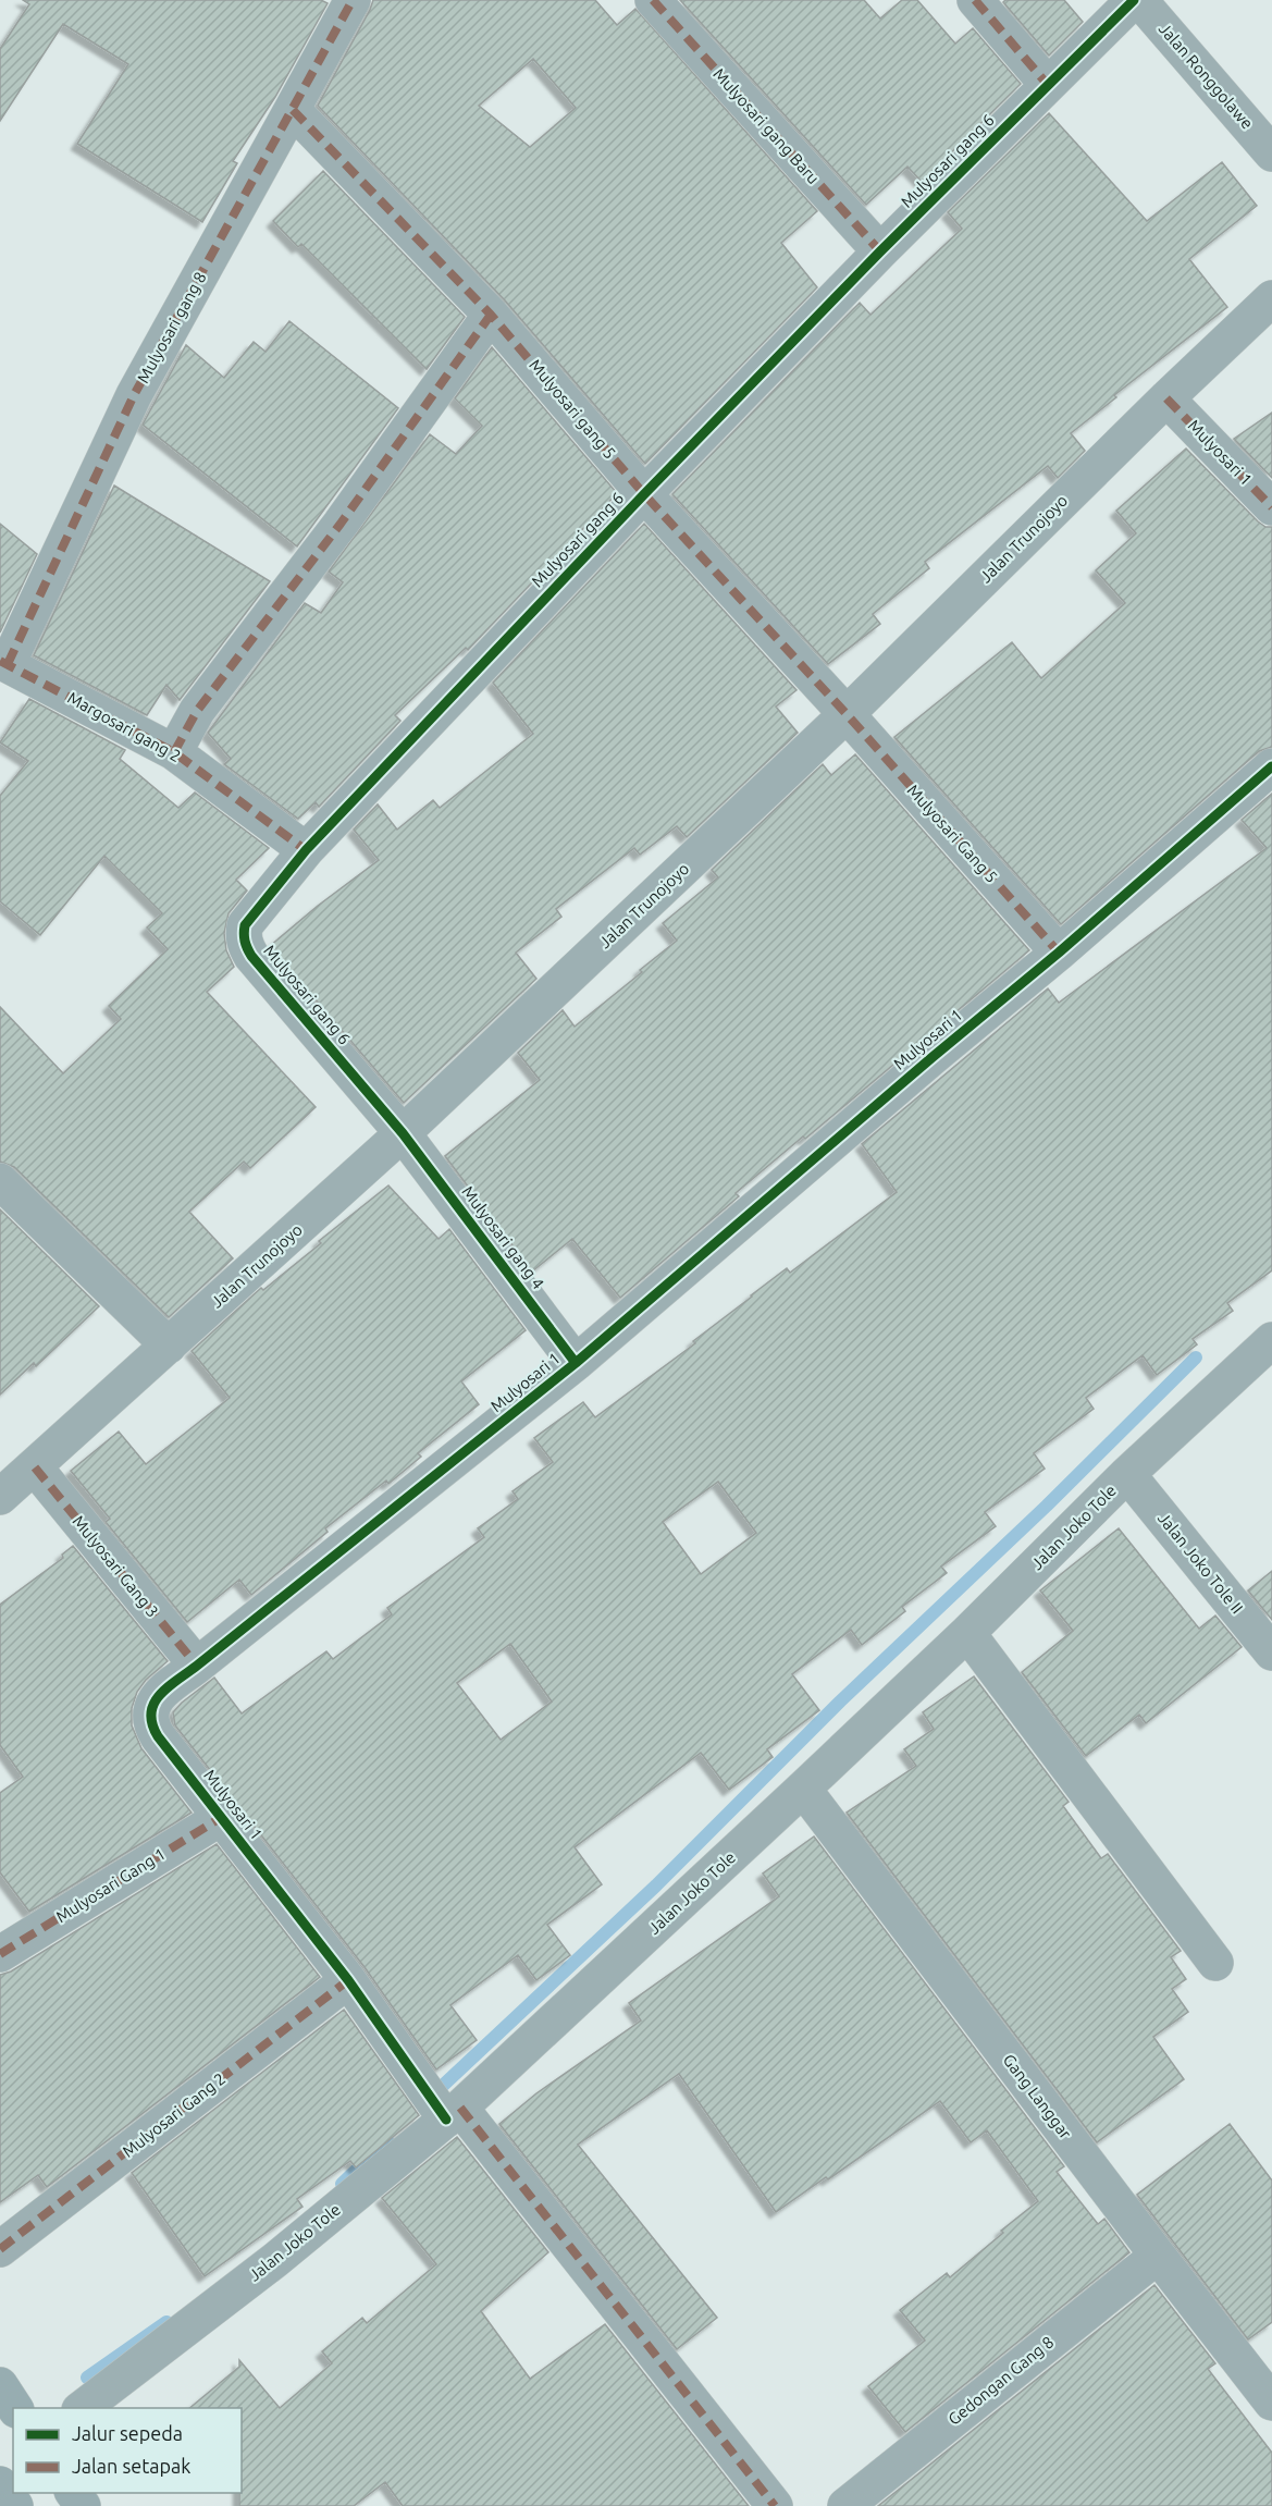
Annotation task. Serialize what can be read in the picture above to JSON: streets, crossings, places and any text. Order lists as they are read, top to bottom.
{
  "streets": {
    "street": [
      "Jalan Ronggolawe",
      "Mulyosari gang Baru",
      "Mulyosari gang 6",
      "Mulyosari gang 8",
      "Mulyosari gang 5",
      "Mulyosari 1",
      "Jalan Trunojoyo",
      "Margosari gang 2",
      "Mulyosari Gang 5",
      "Mulyosari gang 4",
      "Jalan Joko Tole",
      "Jalan Joko Tole II",
      "Mulyosari Gang 3",
      "Mulyosari Gang 1",
      "Gang Langgar",
      "Mulyosari Gang 2",
      "Gedongan Gang 8"
    ]
  },
  "crossings": [
    ["Mulyosari gang Baru", "Mulyosari gang 6"],
    ["Mulyosari gang 6", "Mulyosari gang 5"],
    ["Mulyosari gang 6", "Jalan Trunojoyo"],
    ["Mulyosari gang 6", "Margosari gang 2"],
    ["Mulyosari gang 6", "Mulyosari gang 4"],
    ["Mulyosari gang 8", "Mulyosari gang 5"],
    ["Mulyosari gang 8", "Margosari gang 2"],
    ["Mulyosari gang 5", "Jalan Trunojoyo"],
    ["Mulyosari gang 5", "Mulyosari Gang 5"],
    ["Mulyosari 1", "Jalan Trunojoyo"],
    ["Mulyosari 1", "Mulyosari Gang 5"],
    ["Mulyosari 1", "Mulyosari gang 4"],
    ["Mulyosari 1", "Jalan Joko Tole"],
    ["Mulyosari 1", "Mulyosari Gang 3"],
    ["Mulyosari 1", "Mulyosari Gang 1"],
    ["Mulyosari 1", "Mulyosari Gang 2"],
    ["Jalan Trunojoyo", "Mulyosari Gang 5"],
    ["Jalan Trunojoyo", "Mulyosari gang 4"],
    ["Jalan Trunojoyo", "Mulyosari Gang 3"],
    ["Jalan Joko Tole", "Jalan Joko Tole II"],
    ["Jalan Joko Tole", "Gang Langgar"],
    ["Gang Langgar", "Gedongan Gang 8"]
  ],
  "legend": ["Jalur sepeda", "Jalan setapak"]
}
